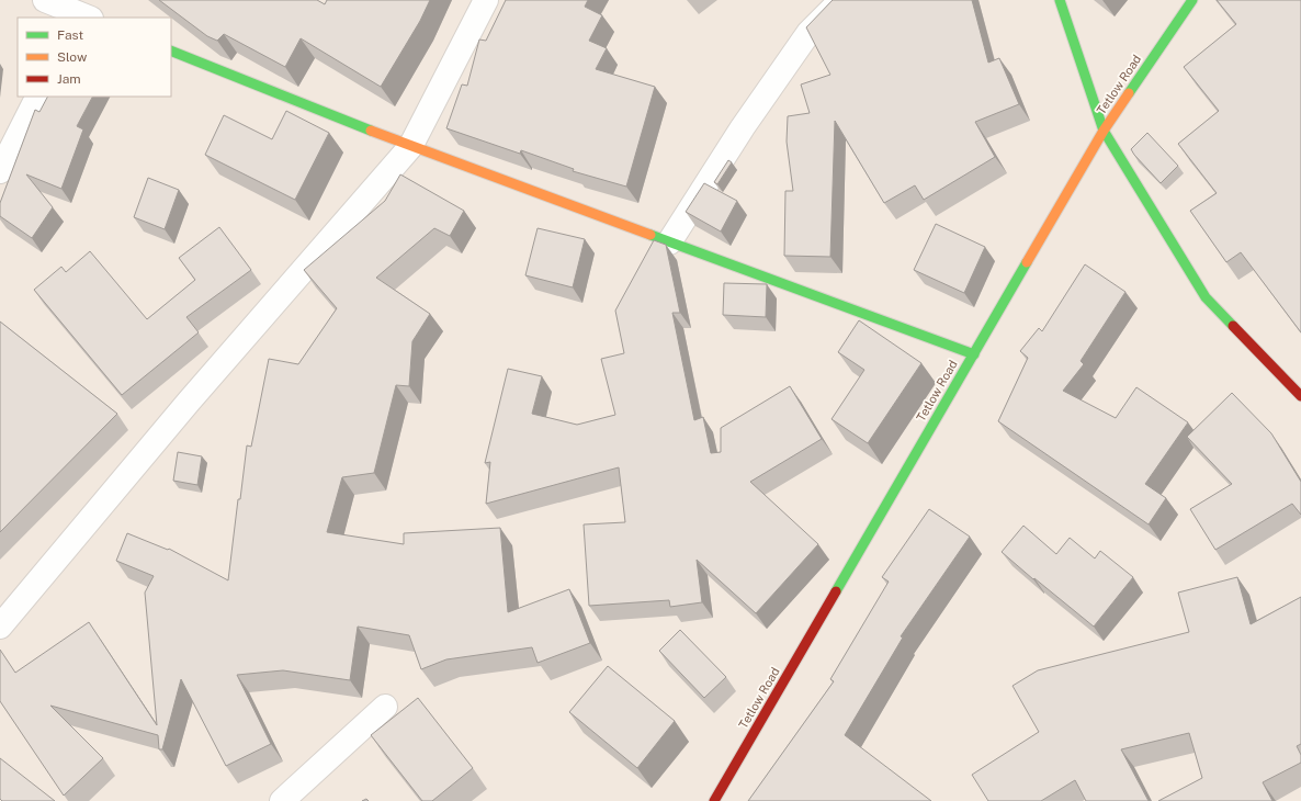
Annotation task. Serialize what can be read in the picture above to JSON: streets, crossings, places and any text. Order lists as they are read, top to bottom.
{
  "streets": {
    "street": ["Tetlow Road"]
  },
  "legend": ["Fast", "Slow", "Jam"]
}
